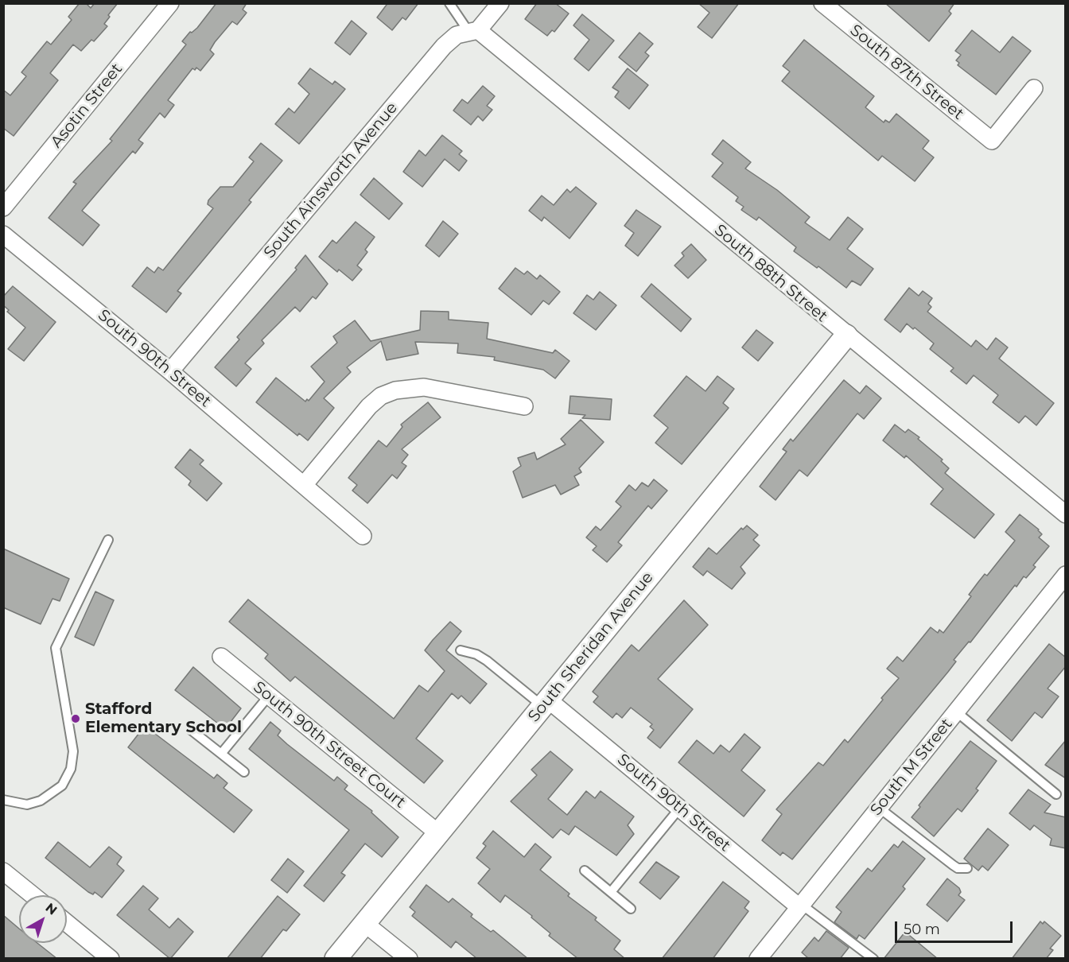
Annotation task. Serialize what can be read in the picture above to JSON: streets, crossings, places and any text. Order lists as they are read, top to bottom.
{
  "streets": {
    "street": [
      "South 87th Street",
      "Asotin Street",
      "South Ainsworth Avenue",
      "South 88th Street",
      "South 90th Street",
      "South Sheridan Avenue",
      "South 90th Street Court",
      "South M Street"
    ]
  },
  "crossings": [
    ["South Ainsworth Avenue", "South 88th Street"],
    ["South Ainsworth Avenue", "South 90th Street"],
    ["South 88th Street", "South Sheridan Avenue"],
    ["South 90th Street", "South Sheridan Avenue"],
    ["South 90th Street", "South M Street"],
    ["South Sheridan Avenue", "South 90th Street Court"]
  ],
  "places": ["Stafford Elementary School"],
  "scale_bar": "50 m",
  "north": "top right"
}
